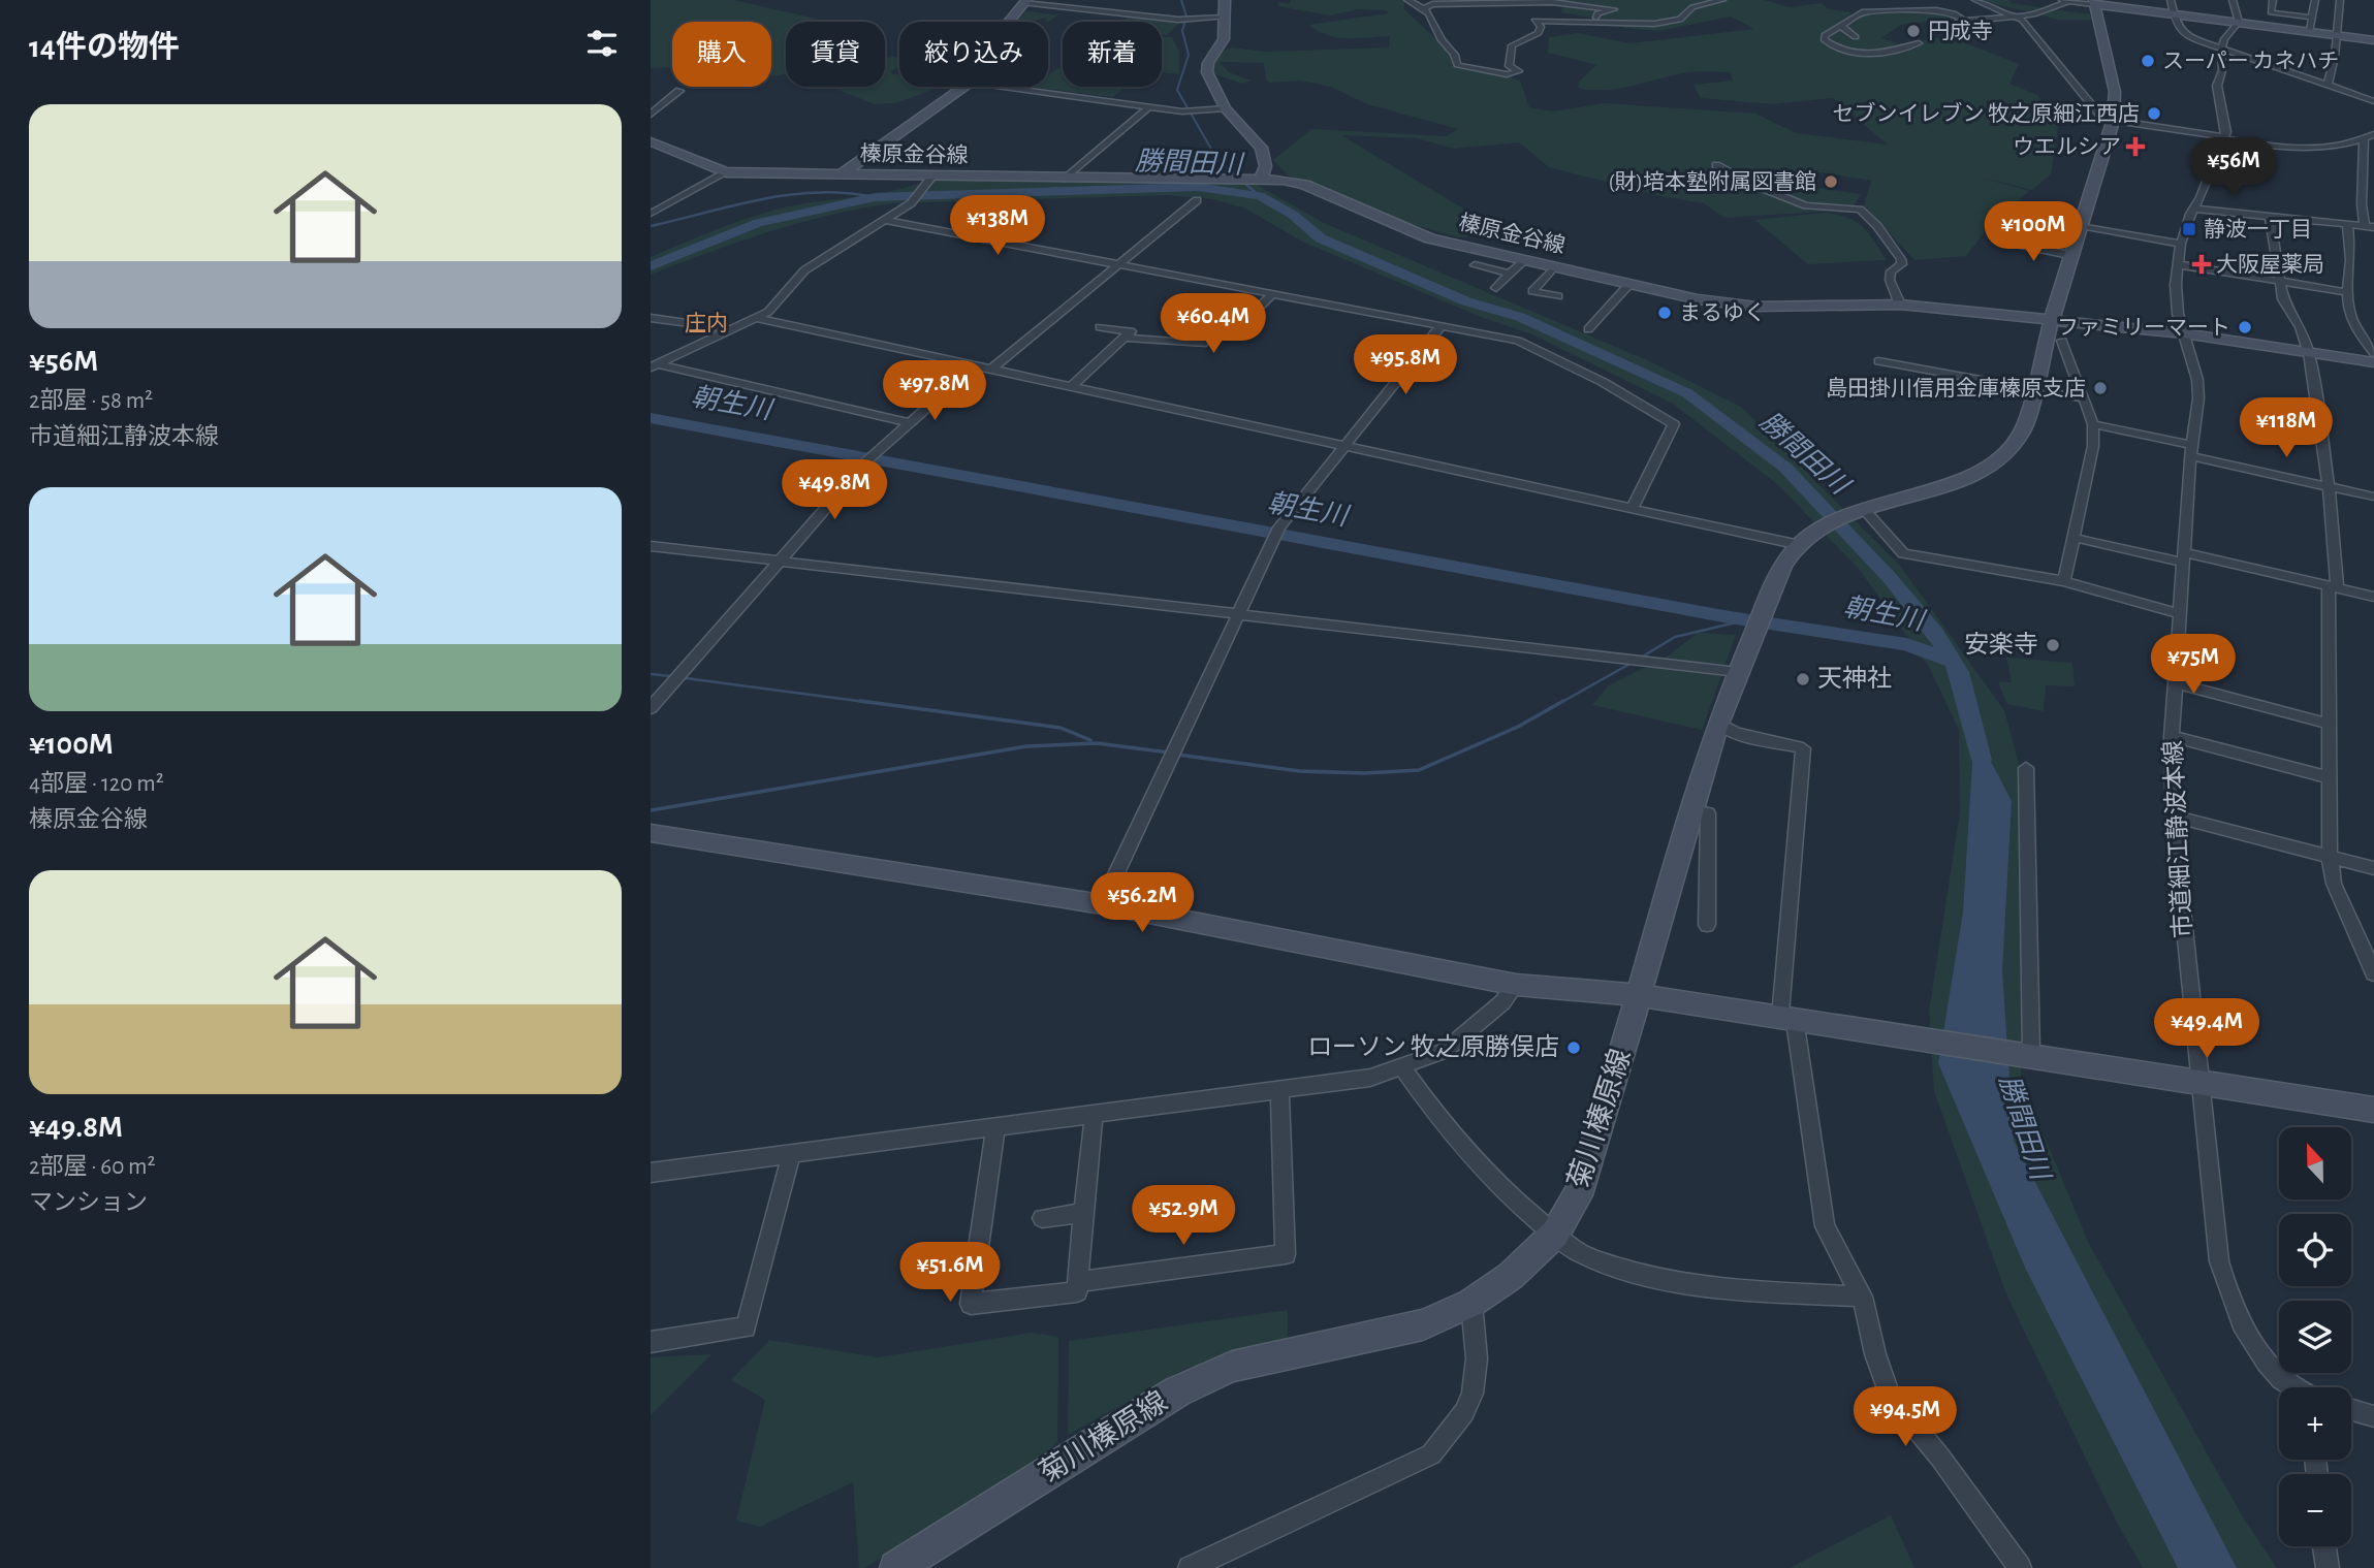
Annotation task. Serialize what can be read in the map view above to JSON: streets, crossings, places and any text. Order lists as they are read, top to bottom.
{
  "streets": {
    "street": ["榛原金谷線", "市道細江静波本線", "菊川榛原線"]
  },
  "crossings": [
    ["榛原金谷線", "市道細江静波本線"]
  ],
  "districts": ["庄内"],
  "water": ["勝間田川", "朝生川"],
  "places": {
    "other": [
      "円成寺",
      "スーパー カネハチ",
      "セブンイレブン 牧之原細江西店",
      "(財)培本塾附属図書館",
      "まるゆく",
      "ファミリーマート",
      "島田掛川信用金庫榛原支店",
      "安楽寺",
      "天神社",
      "ローソン 牧之原勝俣店"
    ],
    "health": ["ウエルシア", "大阪屋薬局"],
    "transit": ["静波一丁目"]
  },
  "north": "top",
  "page": {
    "heading": "14件の物件",
    "chip": [
      "購入",
      "賃貸",
      "絞り込み",
      "新着"
    ],
    "list": [
      {
        "name": "¥56M",
        "note": "2部屋 · 58 m² · 市道細江静波本線"
      },
      {
        "name": "¥100M",
        "note": "4部屋 · 120 m² · 榛原金谷線"
      },
      {
        "name": "¥49.8M",
        "note": "2部屋 · 60 m² · マンション"
      }
    ],
    "price": [
      "¥56M",
      "¥138M",
      "¥100M",
      "¥60.4M",
      "¥95.8M",
      "¥97.8M",
      "¥118M",
      "¥49.8M",
      "¥75M",
      "¥56.2M",
      "¥49.4M",
      "¥52.9M",
      "¥51.6M",
      "¥94.5M"
    ],
    "map_buttons": ["+", "−"]
  }
}
